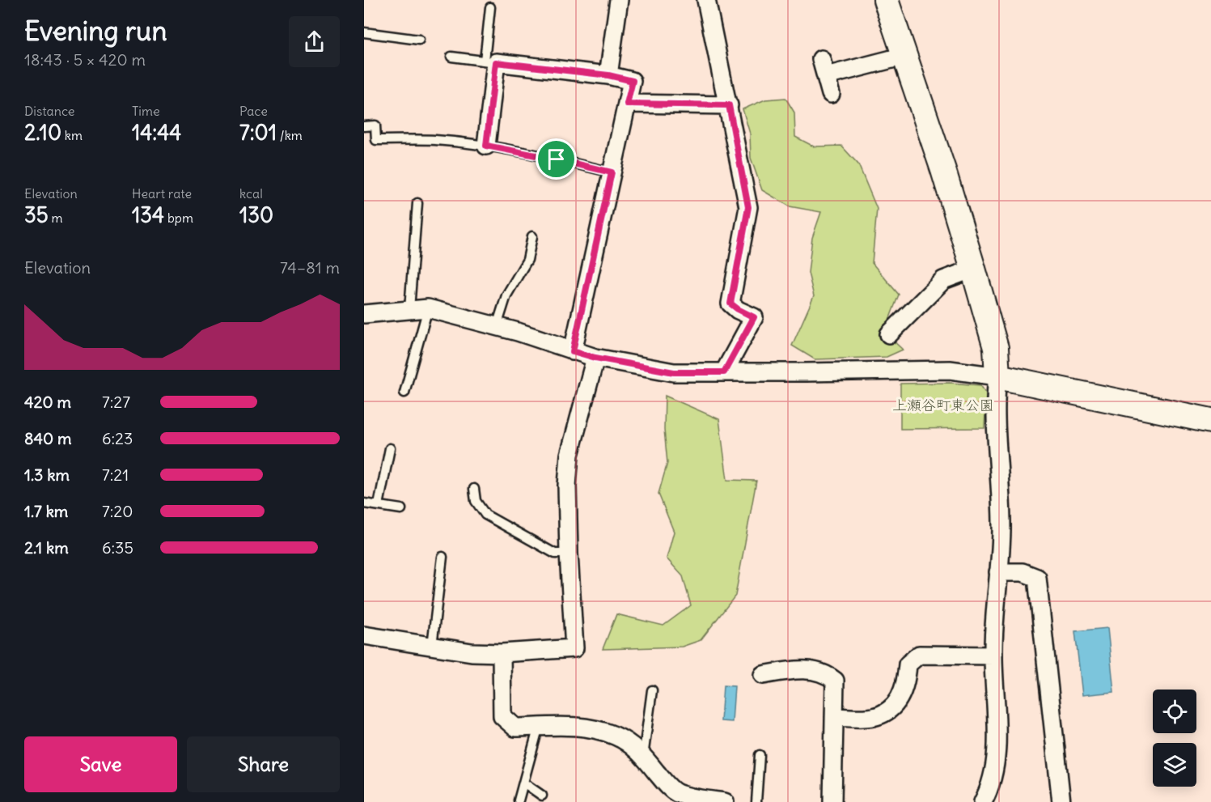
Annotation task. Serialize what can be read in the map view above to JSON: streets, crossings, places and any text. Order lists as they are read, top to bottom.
{
  "parks": ["上瀬谷町東公園"],
  "page": {
    "heading": ["Evening run", "18:43 · 5 × 420 m"],
    "stats": [
      ["Distance", "2.10 km"],
      ["Time", "14:44"],
      ["Pace", "7:01 /km"],
      ["Elevation", "35 m"],
      ["Heart rate", "134 bpm"],
      ["kcal", "130"]
    ],
    "chart": ["Elevation", "74–81 m"],
    "list": [
      {
        "name": "420 m",
        "note": "7:27"
      },
      {
        "name": "840 m",
        "note": "6:23"
      },
      {
        "name": "1.3 km",
        "note": "7:21"
      },
      {
        "name": "1.7 km",
        "note": "7:20"
      },
      {
        "name": "2.1 km",
        "note": "6:35"
      }
    ],
    "buttons": ["Save", "Share"]
  }
}
